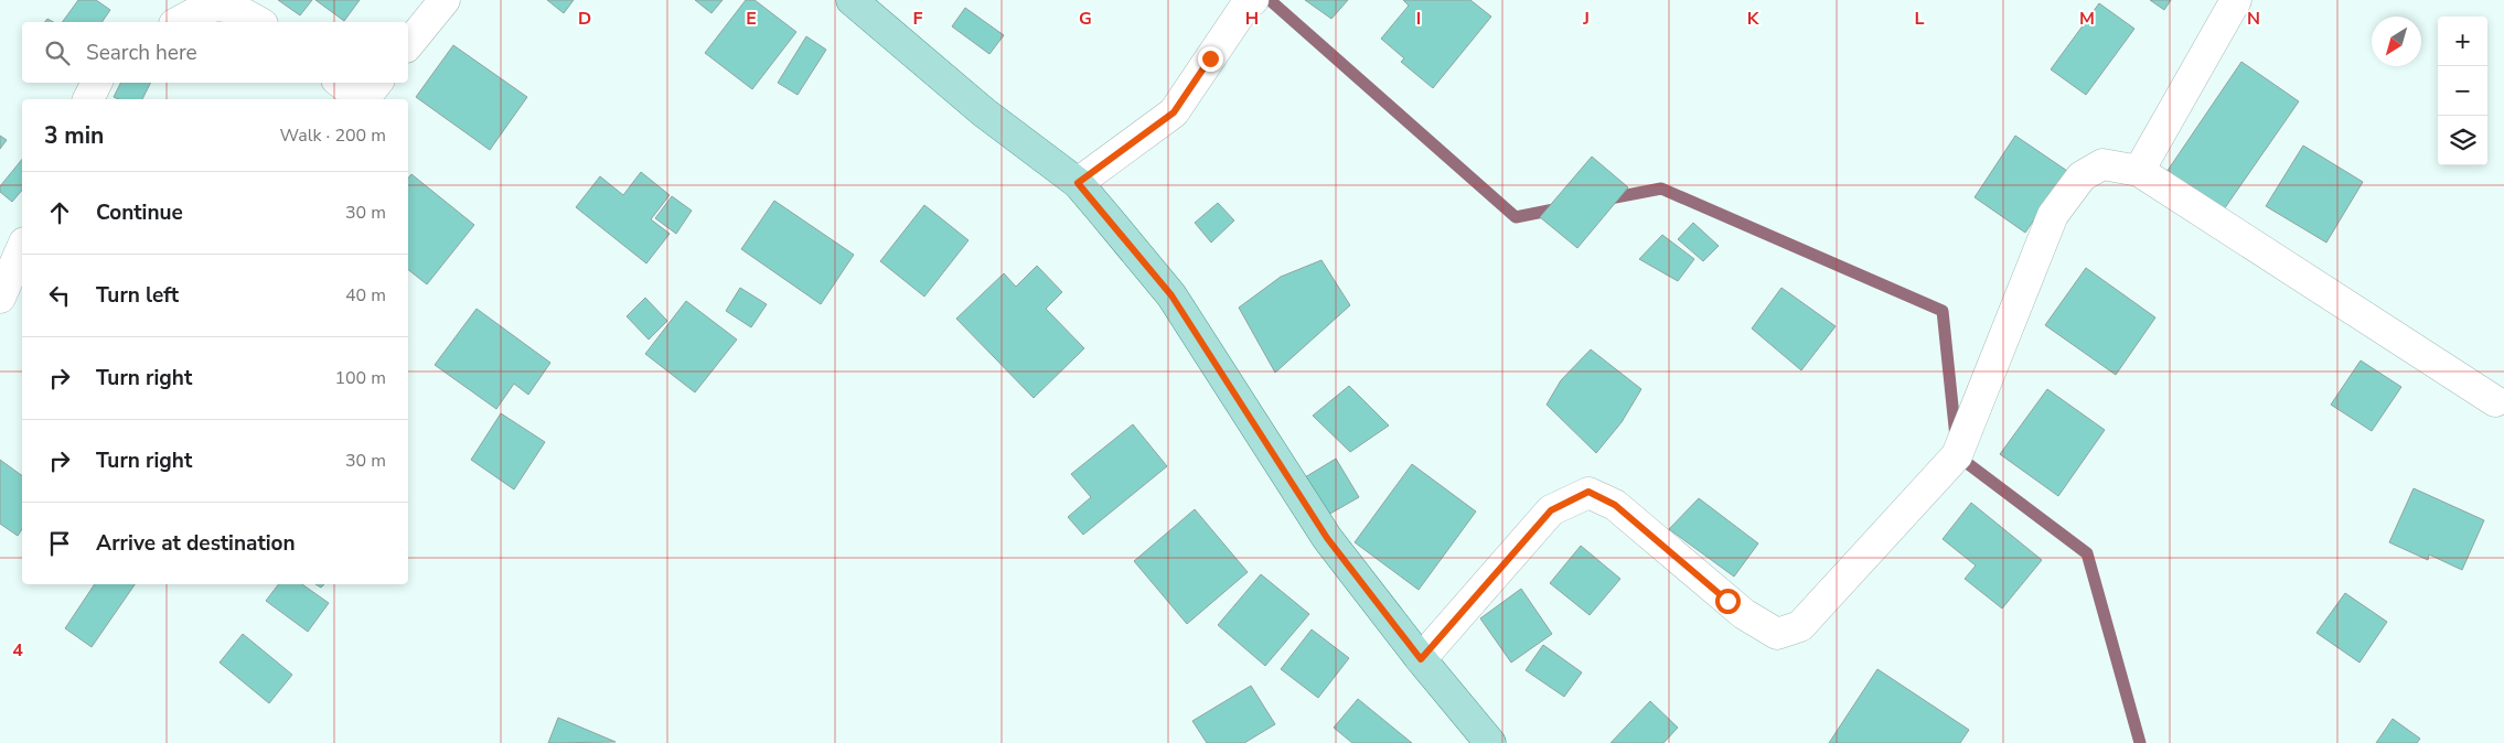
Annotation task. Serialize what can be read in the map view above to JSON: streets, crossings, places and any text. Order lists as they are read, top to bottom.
{
  "north": "bottom left",
  "page": {
    "map_buttons": ["+", "−"],
    "search": "Search here",
    "heading": ["3 min", "Walk · 200 m"],
    "list": [
      ["Continue", "30 m"],
      ["Turn left", "40 m"],
      ["Turn right", "100 m"],
      ["Turn right", "30 m"],
      "Arrive at destination"
    ]
  },
  "grid": {
    "columns": [
      "D",
      "E",
      "F",
      "G",
      "H",
      "I",
      "J",
      "K",
      "L",
      "M",
      "N"
    ],
    "rows": ["4"]
  }
}
